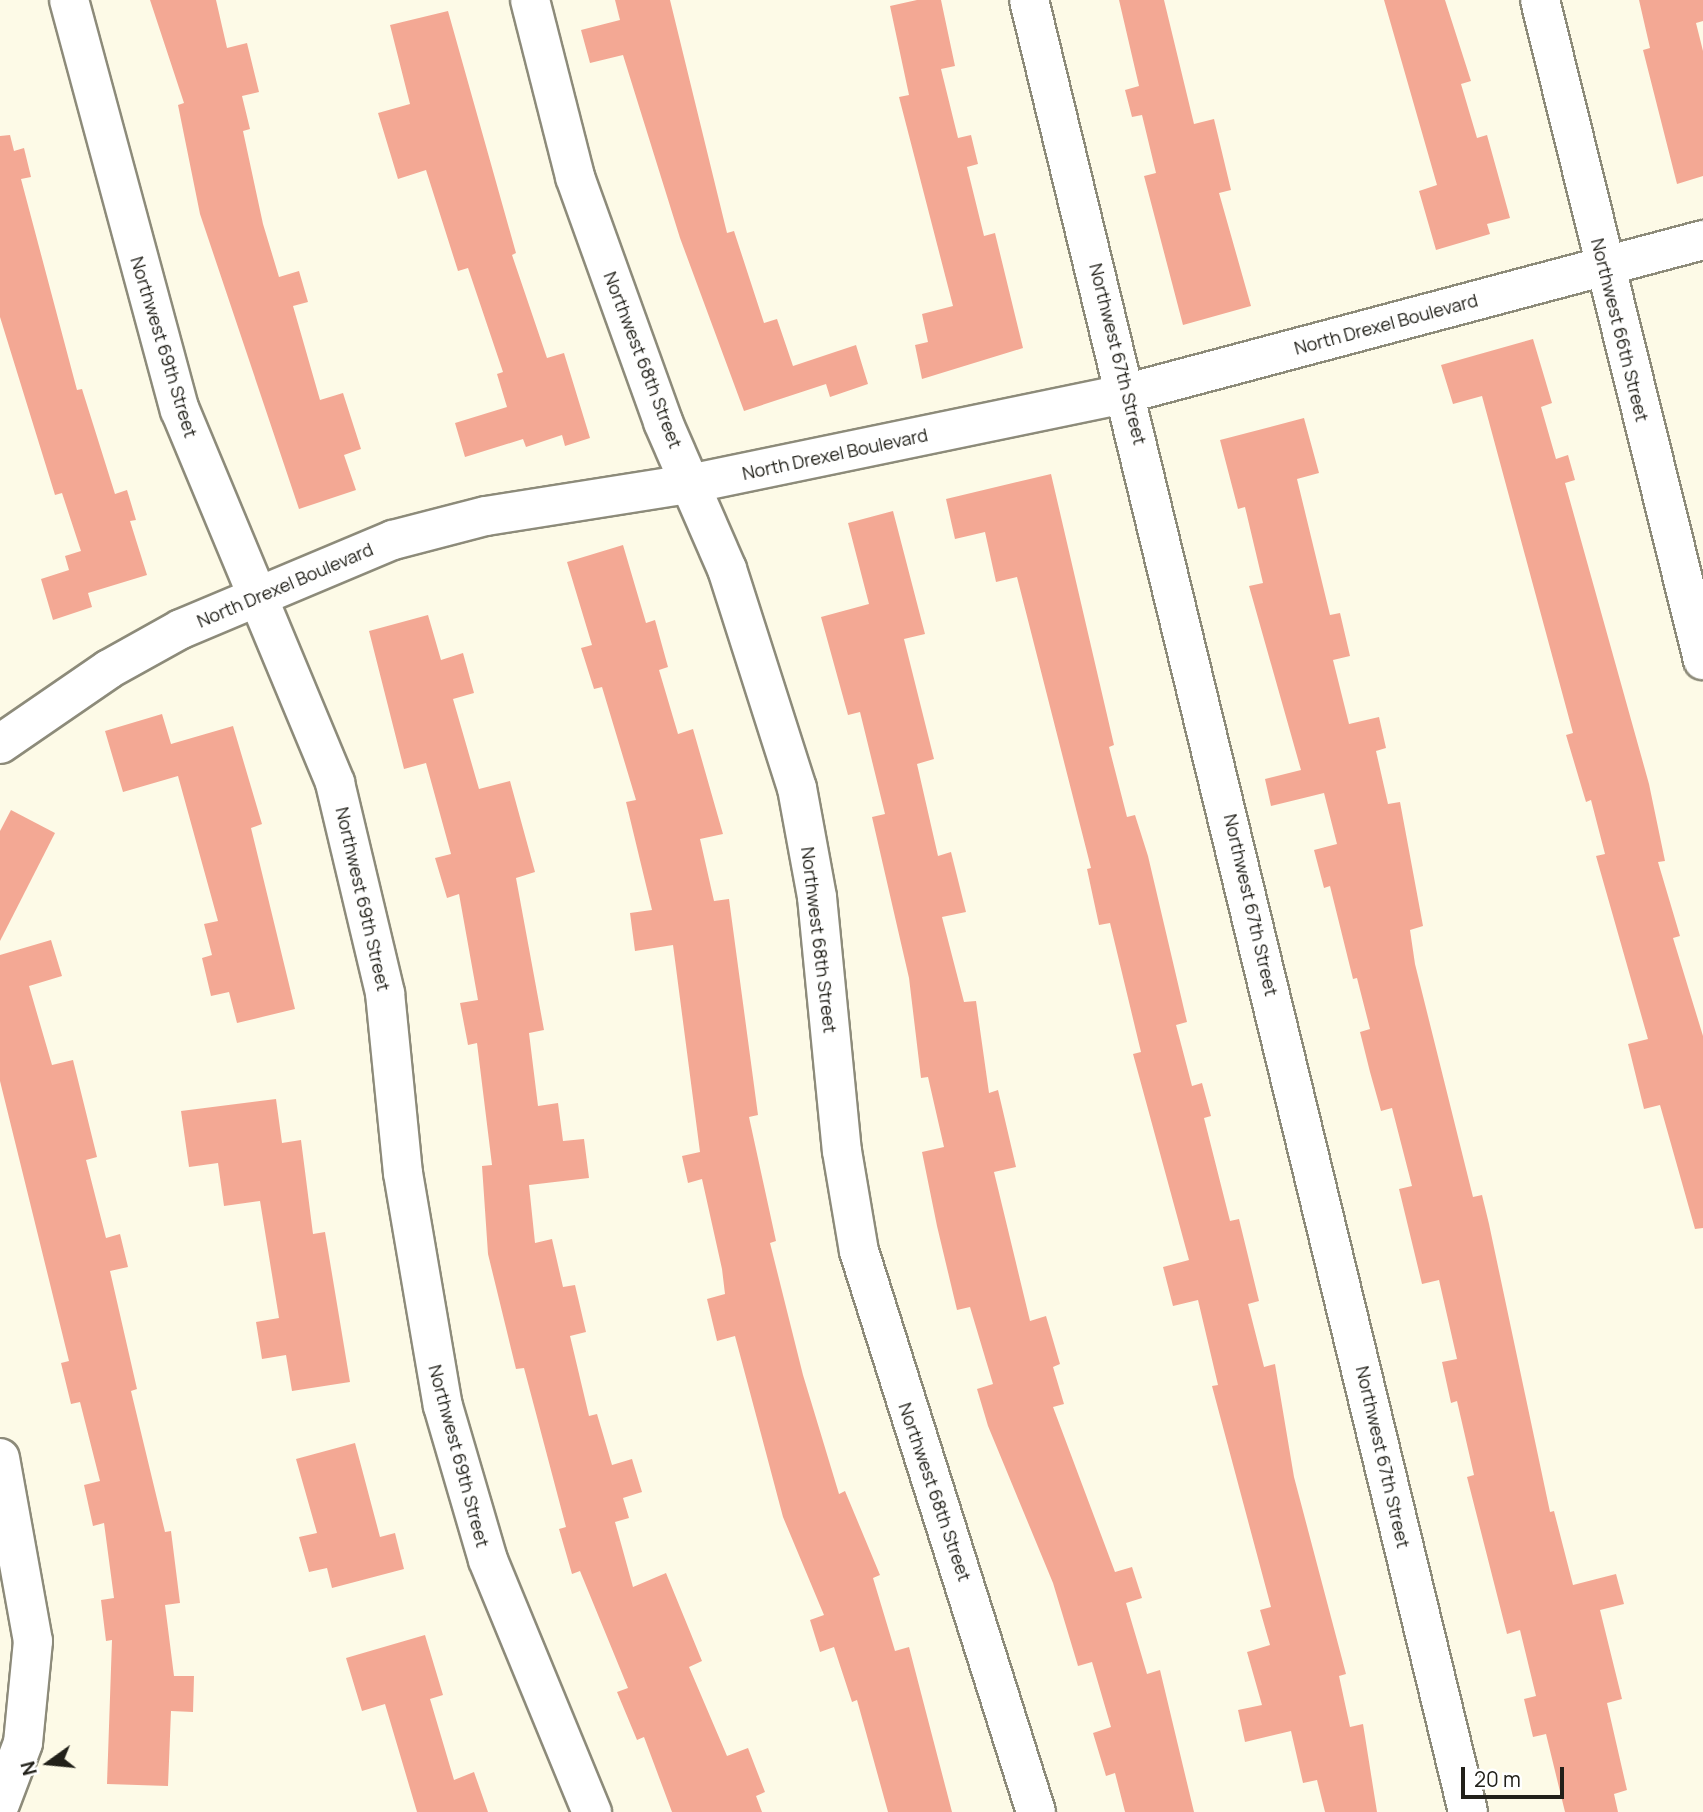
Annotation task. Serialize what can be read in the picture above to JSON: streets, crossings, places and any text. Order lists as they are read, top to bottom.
{
  "streets": {
    "street": [
      "North Drexel Boulevard",
      "Northwest 66th Street",
      "Northwest 69th Street",
      "Northwest 67th Street",
      "Northwest 68th Street"
    ]
  },
  "crossings": [
    ["North Drexel Boulevard", "Northwest 66th Street"],
    ["North Drexel Boulevard", "Northwest 69th Street"],
    ["North Drexel Boulevard", "Northwest 67th Street"],
    ["North Drexel Boulevard", "Northwest 68th Street"]
  ],
  "scale_bar": "20 m",
  "north": "left"
}
